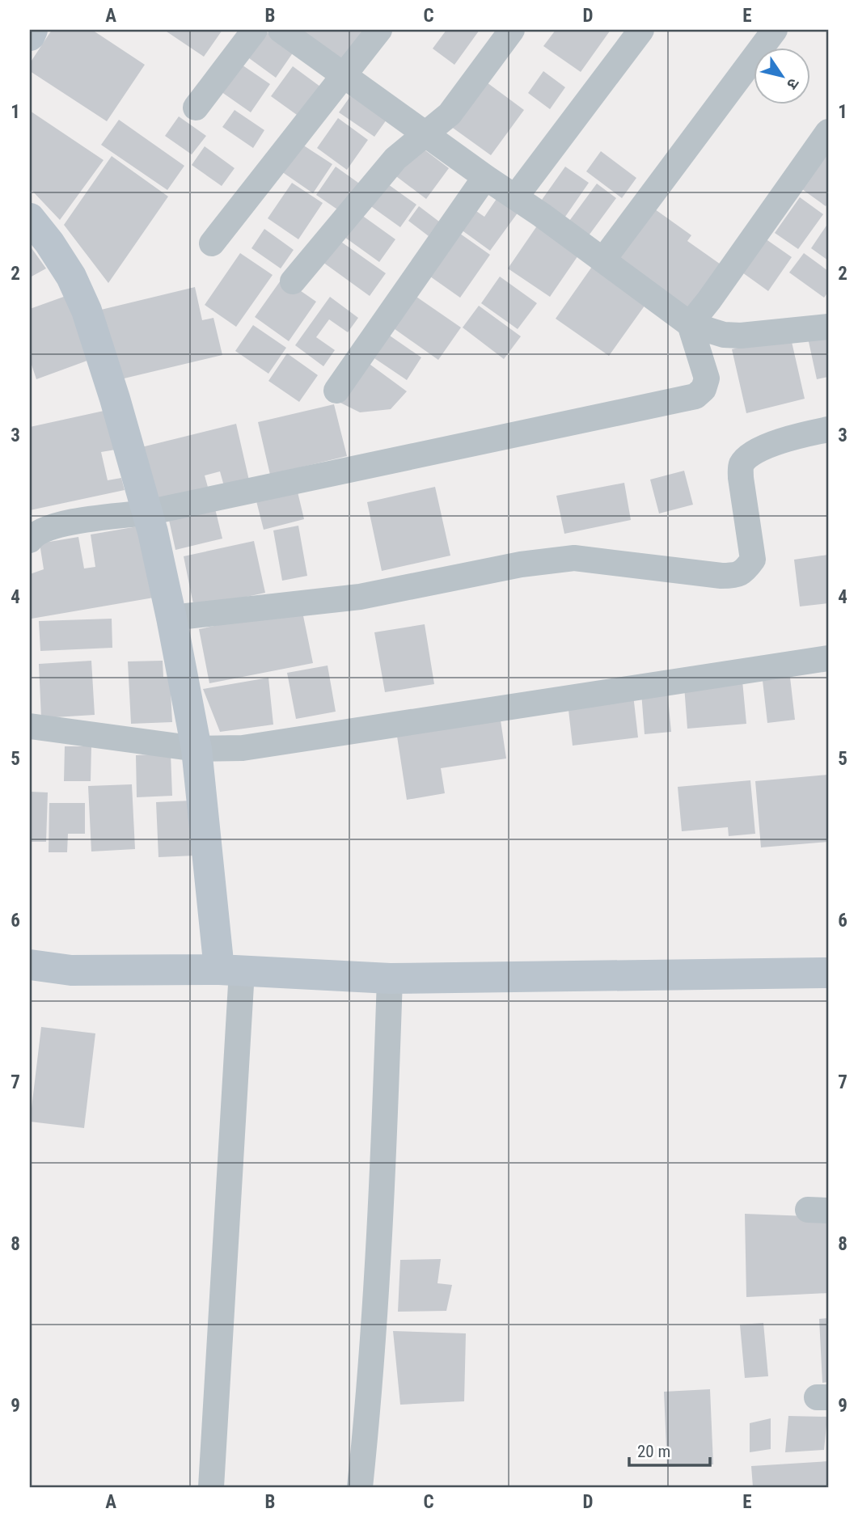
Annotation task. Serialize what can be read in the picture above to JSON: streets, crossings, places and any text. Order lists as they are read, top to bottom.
{
  "scale_bar": "20 m",
  "north": "bottom right",
  "grid": {
    "columns": [
      "A",
      "B",
      "C",
      "D",
      "E"
    ],
    "rows": [
      "1",
      "2",
      "3",
      "4",
      "5",
      "6",
      "7",
      "8",
      "9"
    ]
  }
}
